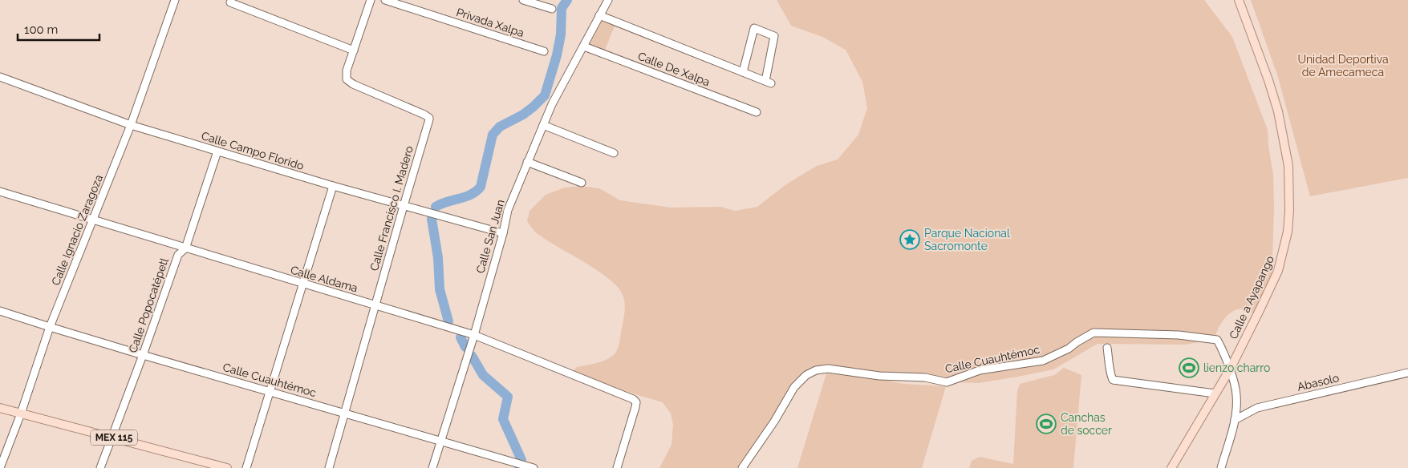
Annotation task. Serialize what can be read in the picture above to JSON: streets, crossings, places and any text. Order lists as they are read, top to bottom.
{
  "streets": {
    "main road": ["Calle a Ayapango", "MEX 115"],
    "street": [
      "Privada Xalpa",
      "Calle De Xalpa",
      "Calle Campo Florido",
      "Calle Francisco I. Madero",
      "Calle Ignacio Zaragoza",
      "Calle San Juan",
      "Calle Aldama",
      "Calle Popocatépetl",
      "Calle Cuauhtémoc",
      "Abasolo"
    ]
  },
  "crossings": [
    ["Calle De Xalpa", "Calle San Juan"],
    ["Calle Campo Florido", "Calle Francisco I. Madero"],
    ["Calle Campo Florido", "Calle Ignacio Zaragoza"],
    ["Calle Campo Florido", "Calle San Juan"],
    ["Calle Campo Florido", "Calle Popocatépetl"],
    ["Calle Francisco I. Madero", "Calle Aldama"],
    ["Calle Francisco I. Madero", "Calle Cuauhtémoc"],
    ["Calle Ignacio Zaragoza", "Calle Aldama"],
    ["Calle Ignacio Zaragoza", "Calle Cuauhtémoc"],
    ["Calle Ignacio Zaragoza", "MEX 115"],
    ["Calle San Juan", "Calle Aldama"],
    ["Calle San Juan", "Calle Cuauhtémoc"],
    ["Calle Aldama", "Calle Popocatépetl"],
    ["Calle a Ayapango", "Calle Cuauhtémoc"],
    ["Calle Popocatépetl", "Calle Cuauhtémoc"],
    ["Calle Popocatépetl", "MEX 115"]
  ],
  "parks": ["Unidad Deportiva de Amecameca"],
  "places": {
    "place": ["Parque Nacional Sacromonte"],
    "sports": ["lienzo charro", "Canchas de soccer"]
  },
  "scale_bar": "100 m"
}
